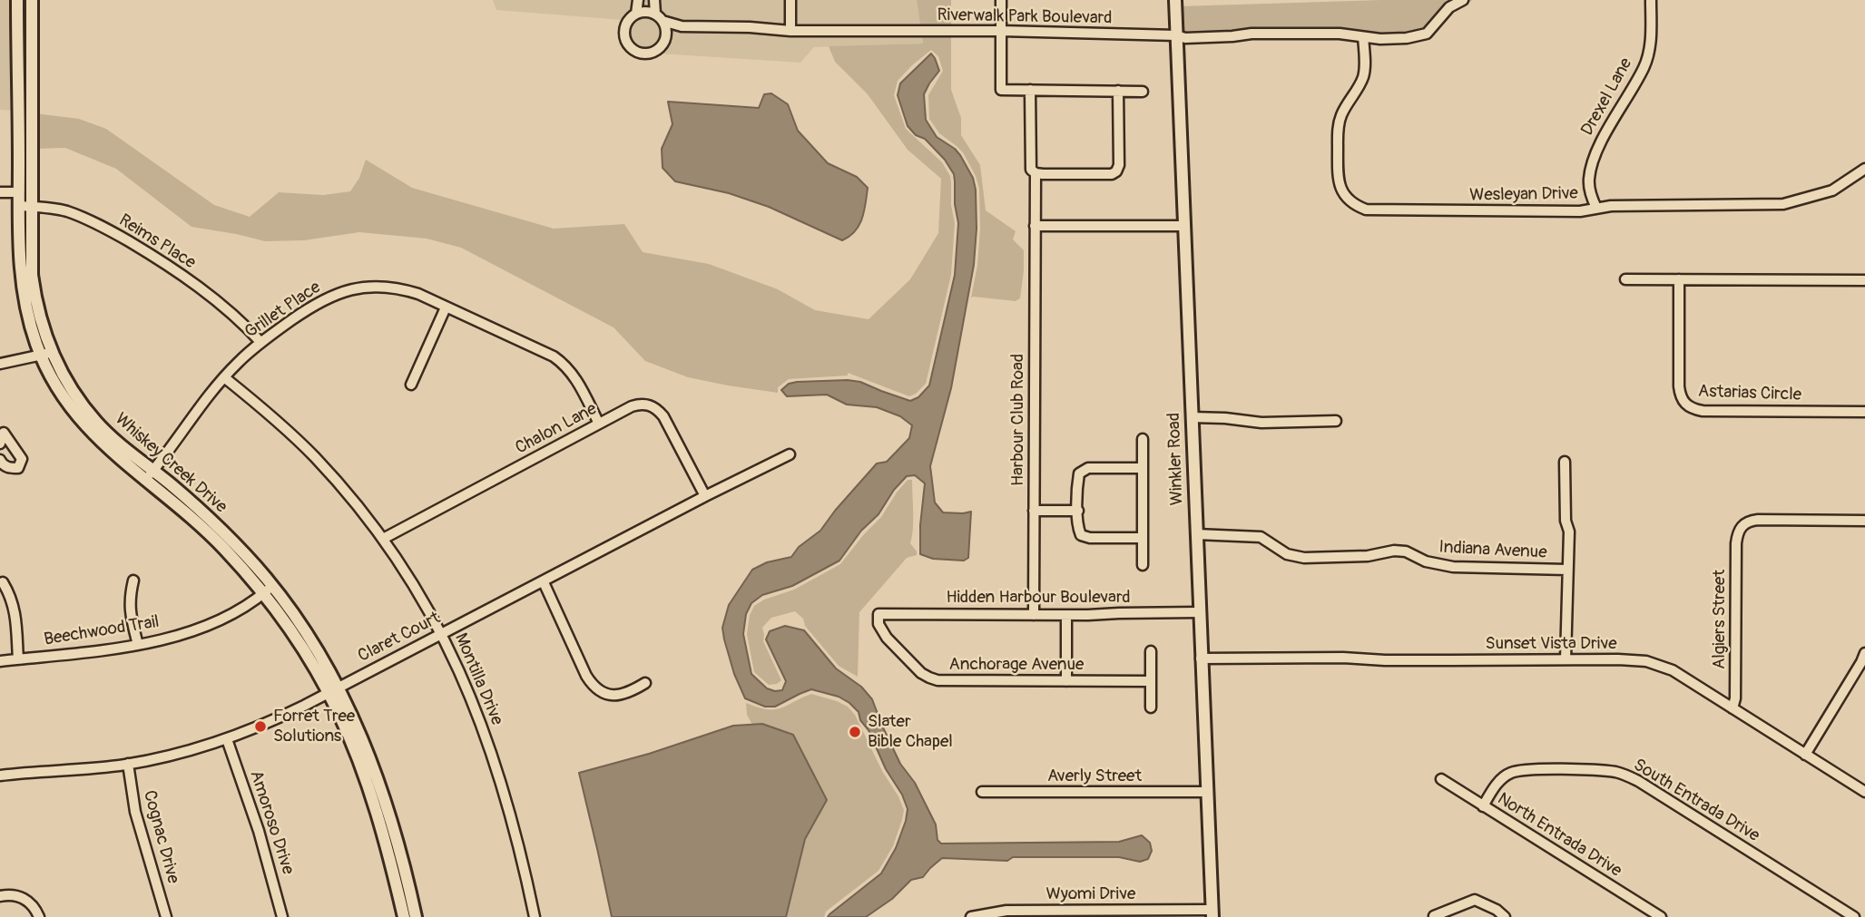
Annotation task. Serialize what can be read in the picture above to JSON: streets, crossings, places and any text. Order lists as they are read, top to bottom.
{
  "streets": {
    "street": [
      "Riverwalk Park Boulevard",
      "Drexel Lane",
      "Wesleyan Drive",
      "Reims Place",
      "Grillet Place",
      "Astarias Circle",
      "Harbour Club Road",
      "Chalon Lane",
      "Winkler Road",
      "Whiskey Creek Drive",
      "Indiana Avenue",
      "Hidden Harbour Boulevard",
      "Algiers Street",
      "Beechwood Trail",
      "Claret Court",
      "Sunset Vista Drive",
      "Anchorage Avenue",
      "Montilla Drive",
      "Averly Street",
      "South Entrada Drive",
      "Amoroso Drive",
      "North Entrada Drive",
      "Cognac Drive",
      "Wyomi Drive"
    ]
  },
  "crossings": [
    ["Riverwalk Park Boulevard", "Wesleyan Drive"],
    ["Riverwalk Park Boulevard", "Winkler Road"],
    ["Drexel Lane", "Wesleyan Drive"],
    ["Reims Place", "Grillet Place"],
    ["Reims Place", "Whiskey Creek Drive"],
    ["Grillet Place", "Chalon Lane"],
    ["Grillet Place", "Whiskey Creek Drive"],
    ["Grillet Place", "Montilla Drive"],
    ["Harbour Club Road", "Hidden Harbour Boulevard"],
    ["Chalon Lane", "Claret Court"],
    ["Chalon Lane", "Montilla Drive"],
    ["Winkler Road", "Indiana Avenue"],
    ["Winkler Road", "Hidden Harbour Boulevard"],
    ["Winkler Road", "Sunset Vista Drive"],
    ["Winkler Road", "Averly Street"],
    ["Winkler Road", "Wyomi Drive"],
    ["Whiskey Creek Drive", "Beechwood Trail"],
    ["Whiskey Creek Drive", "Claret Court"],
    ["Hidden Harbour Boulevard", "Anchorage Avenue"],
    ["Algiers Street", "Sunset Vista Drive"],
    ["Claret Court", "Montilla Drive"],
    ["Claret Court", "Amoroso Drive"],
    ["Claret Court", "Cognac Drive"],
    ["South Entrada Drive", "North Entrada Drive"]
  ],
  "places": ["Forret Tree Solutions", "Slater Bible Chapel"]
}
